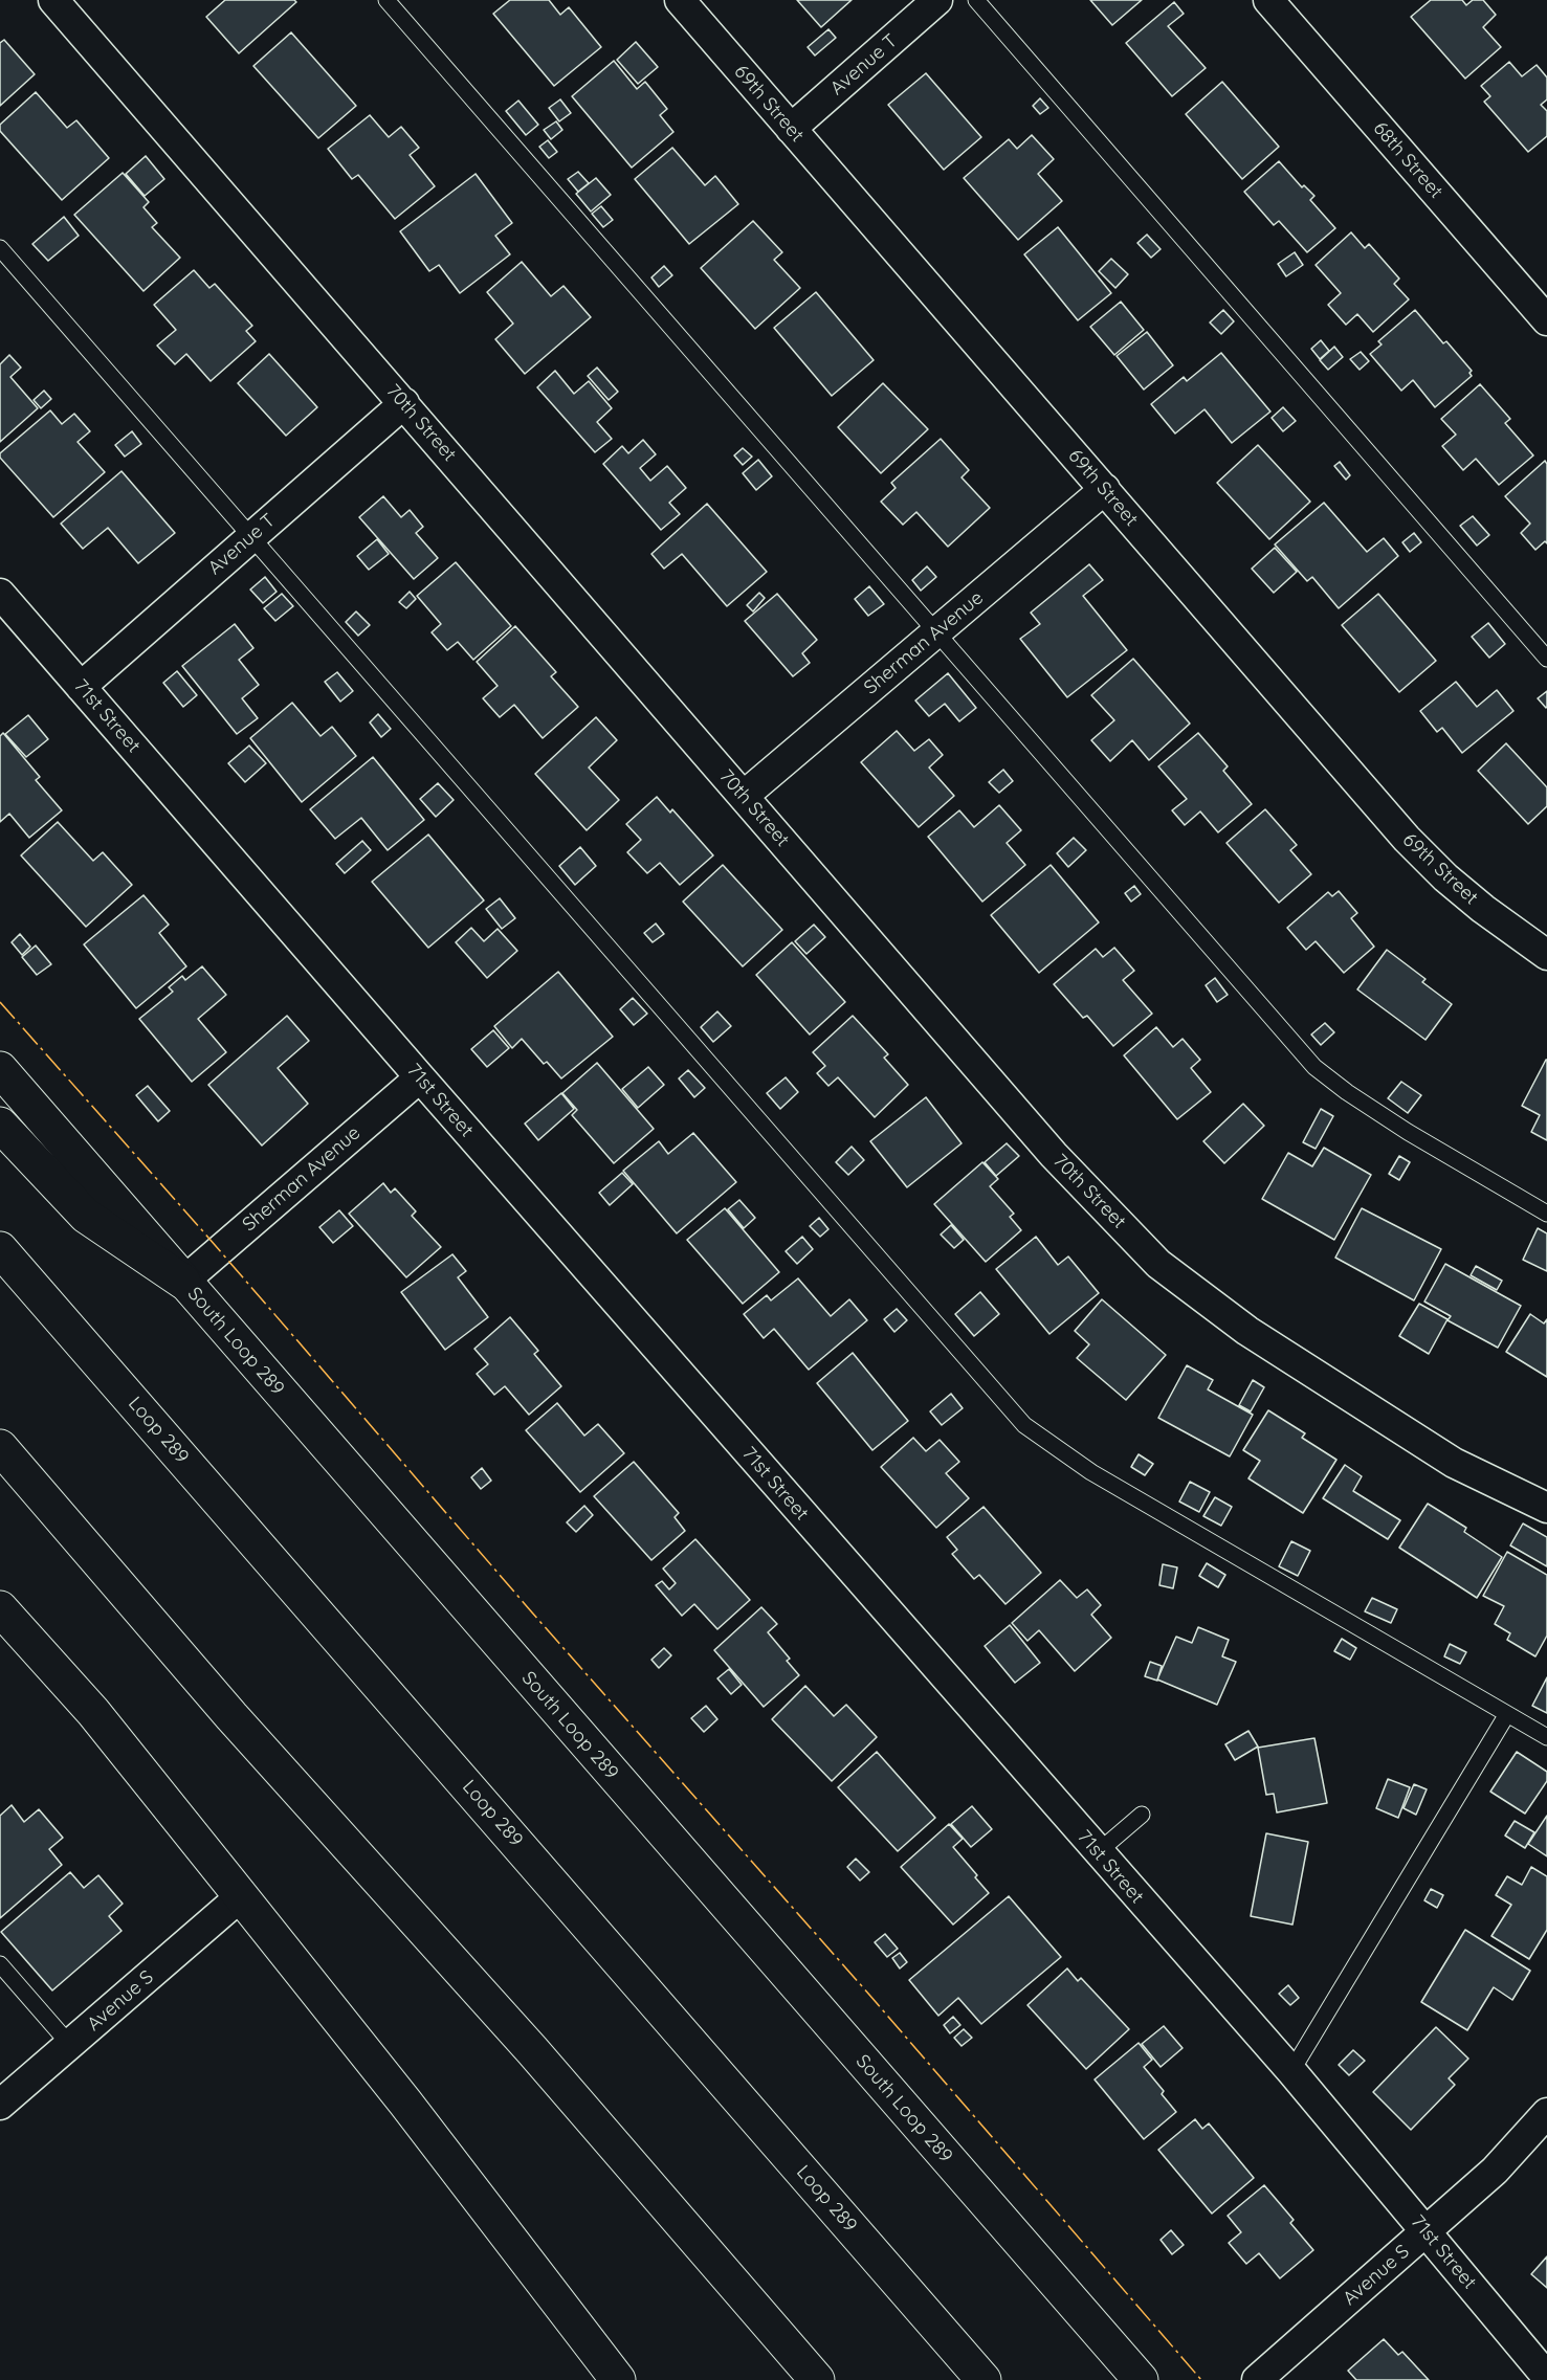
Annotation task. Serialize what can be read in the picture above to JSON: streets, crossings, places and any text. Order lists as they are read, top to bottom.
{
  "streets": {
    "main road": ["South Loop 289", "Loop 289"],
    "street": [
      "Avenue T",
      "69th Street",
      "68th Street",
      "70th Street",
      "Sherman Avenue",
      "71st Street",
      "Avenue S"
    ]
  },
  "crossings": [
    ["Avenue T", "69th Street"],
    ["Avenue T", "70th Street"],
    ["Avenue T", "71st Street"],
    ["69th Street", "Sherman Avenue"],
    ["70th Street", "Sherman Avenue"],
    ["Sherman Avenue", "71st Street"],
    ["Sherman Avenue", "South Loop 289"],
    ["71st Street", "Avenue S"]
  ]
}
